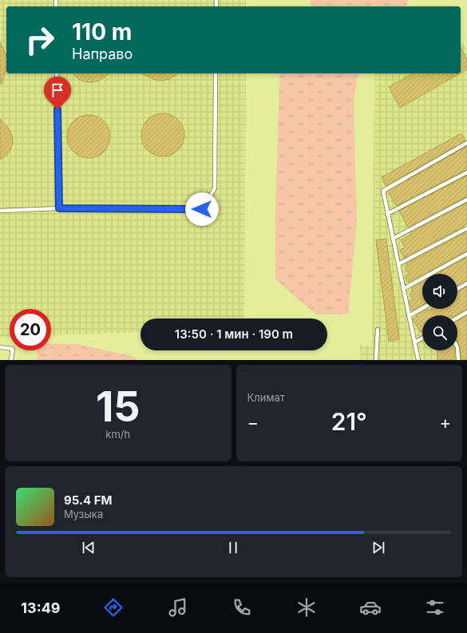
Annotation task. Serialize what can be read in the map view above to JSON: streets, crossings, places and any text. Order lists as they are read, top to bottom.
{
  "page": {
    "turn": ["110 m", "Направо"],
    "limit": "20",
    "trip": "13:50 · 1 мин · 190 m",
    "tile": [
      ["15", "km/h"],
      "Климат"
    ],
    "heat": ["−", "21°", "+"],
    "song": ["95.4 FM", "Музыка"],
    "tabs": "13:49"
  }
}
